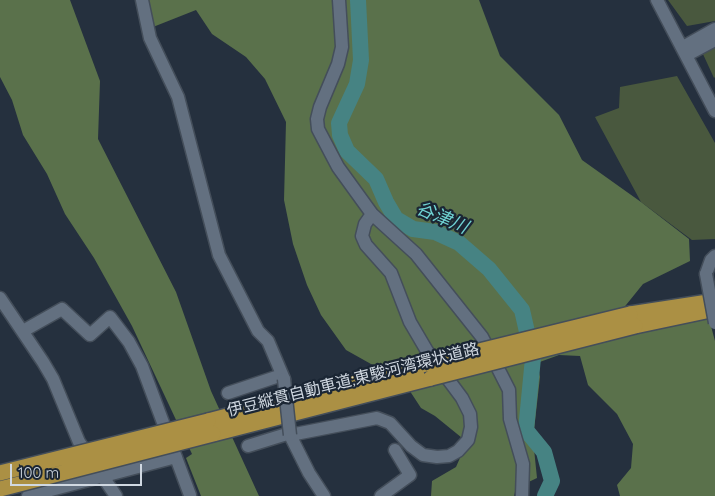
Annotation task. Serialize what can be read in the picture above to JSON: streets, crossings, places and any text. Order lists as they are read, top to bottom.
{
  "streets": {
    "highway": ["伊豆縦貫自動車道;東駿河湾環状道路"]
  },
  "water": ["谷津川"],
  "scale_bar": "100 m"
}
